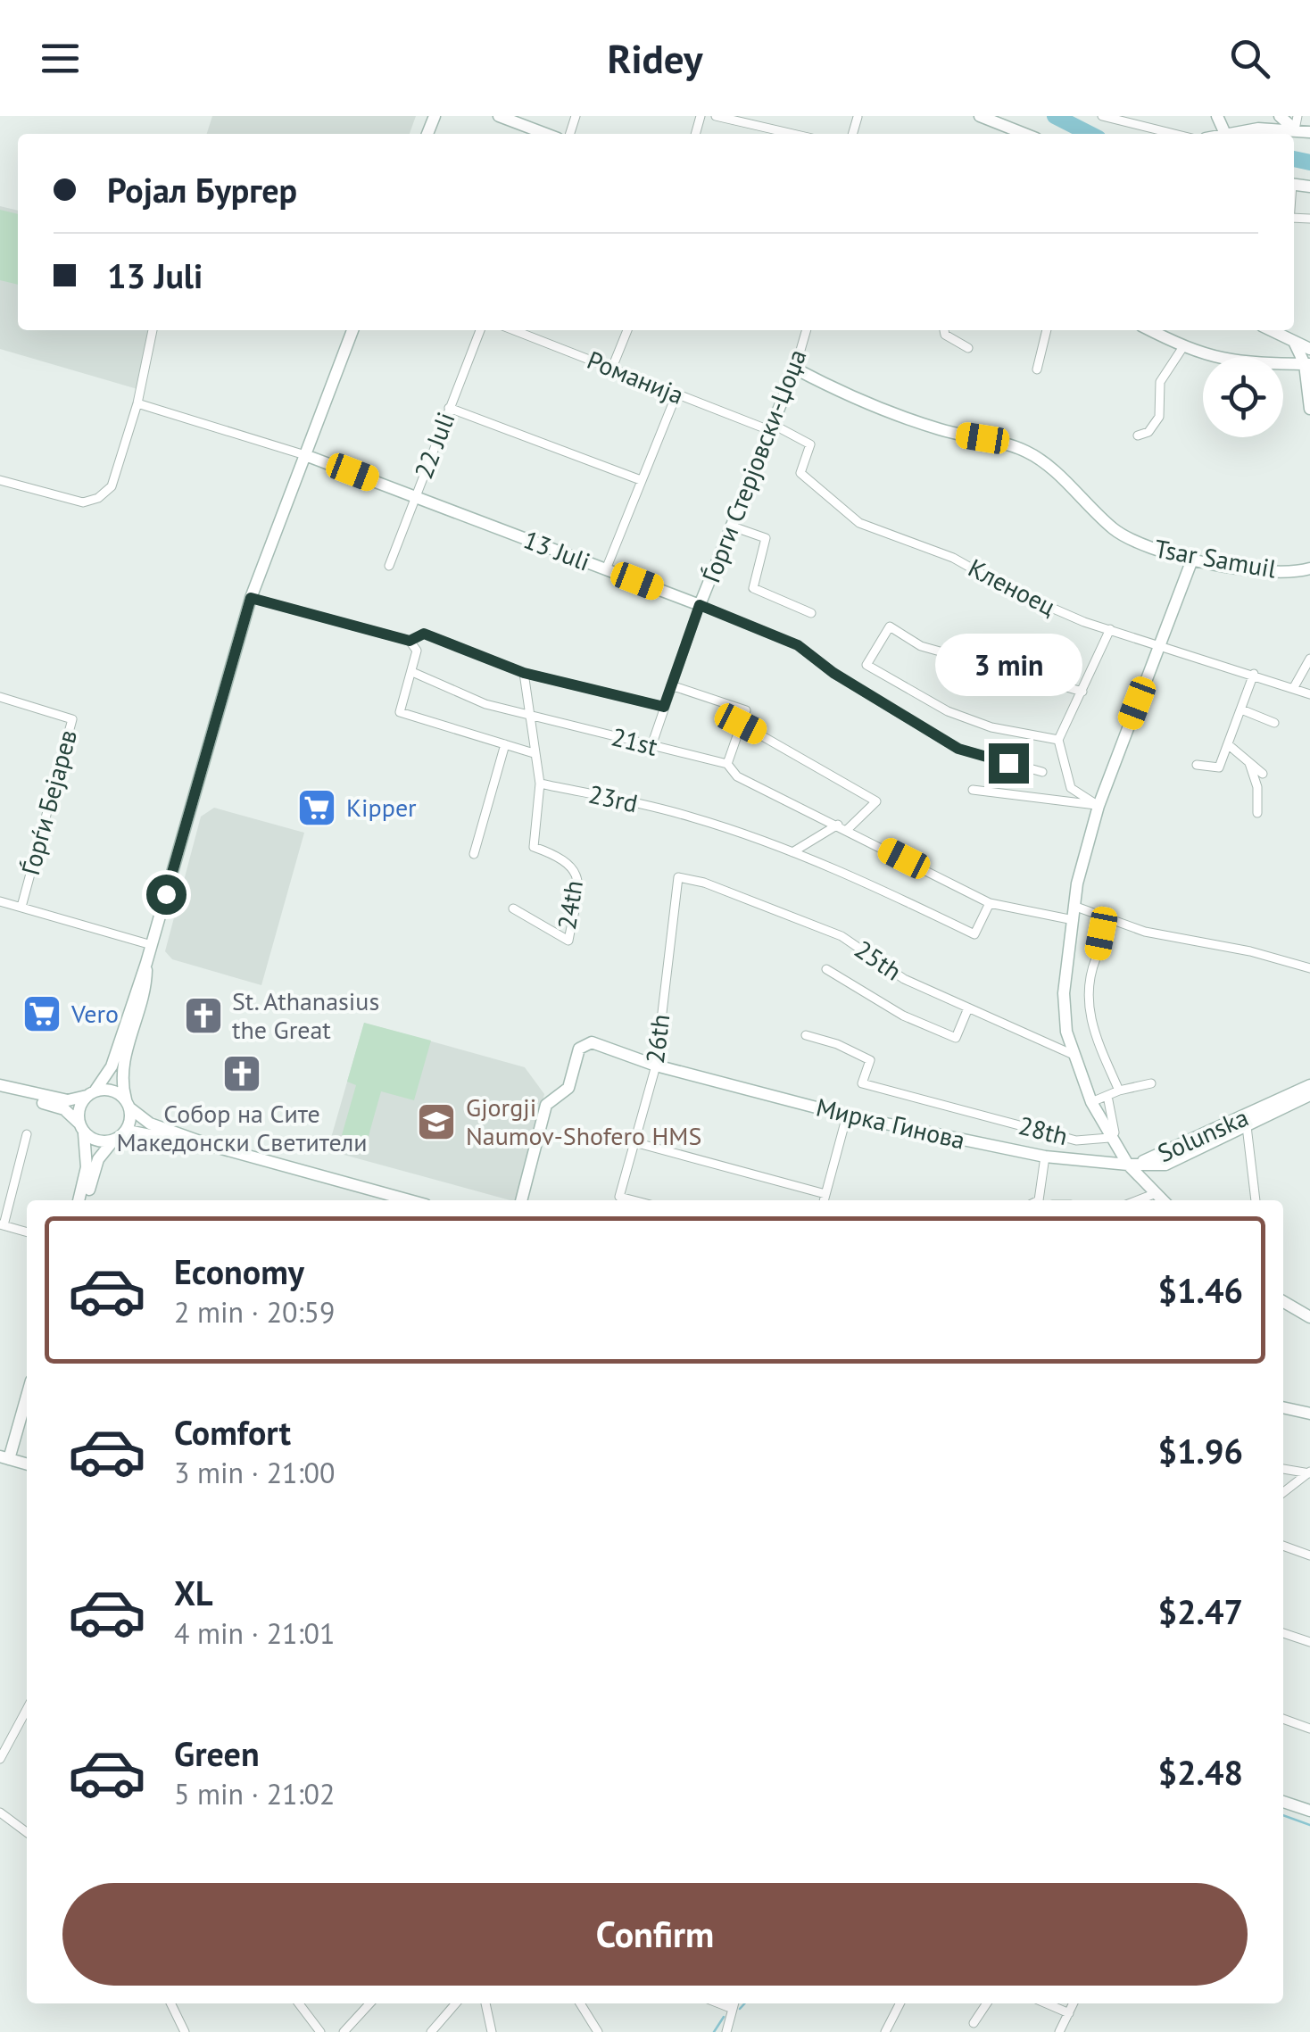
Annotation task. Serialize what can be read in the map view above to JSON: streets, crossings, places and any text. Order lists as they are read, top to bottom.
{
  "streets": {
    "street": [
      "Романија",
      "22 Juli",
      "Ѓорги Стерјовски-Џоџа",
      "13 Juli",
      "Tsar Samuil",
      "Кленоец",
      "21st",
      "23rd",
      "Ѓорѓи Бејарев",
      "24th",
      "25th",
      "26th",
      "Мирка Гинова",
      "28th",
      "Solunska"
    ]
  },
  "crossings": [
    ["Романија", "Ѓорги Стерјовски-Џоџа"],
    ["Романија", "Кленоец"],
    ["22 Juli", "13 Juli"],
    ["Ѓорги Стерјовски-Џоџа", "13 Juli"],
    ["Ѓорги Стерјовски-Џоџа", "Tsar Samuil"],
    ["Ѓорги Стерјовски-Џоџа", "Кленоец"],
    ["21st", "23rd"],
    ["23rd", "24th"],
    ["25th", "26th"],
    ["26th", "Мирка Гинова"],
    ["Мирка Гинова", "Solunska"]
  ],
  "places": {
    "supermarket": ["Kipper", "Vero"],
    "church": ["St. Athanasius the Great", "Собор на Сите Македонски Светители"],
    "school or university": ["Gjorgji Naumov-Shofero HMS"]
  },
  "page": {
    "header": "Ridey",
    "banner": ["Ројал Бургер", "13 Juli"],
    "bubble": "3 min",
    "list": [
      {
        "name": "Economy",
        "note": "2 min · 20:59",
        "value": "$1.46"
      },
      {
        "name": "Comfort",
        "note": "3 min · 21:00",
        "value": "$1.96"
      },
      {
        "name": "XL",
        "note": "4 min · 21:01",
        "value": "$2.47"
      },
      {
        "name": "Green",
        "note": "5 min · 21:02",
        "value": "$2.48"
      }
    ],
    "buttons": "Confirm"
  }
}
